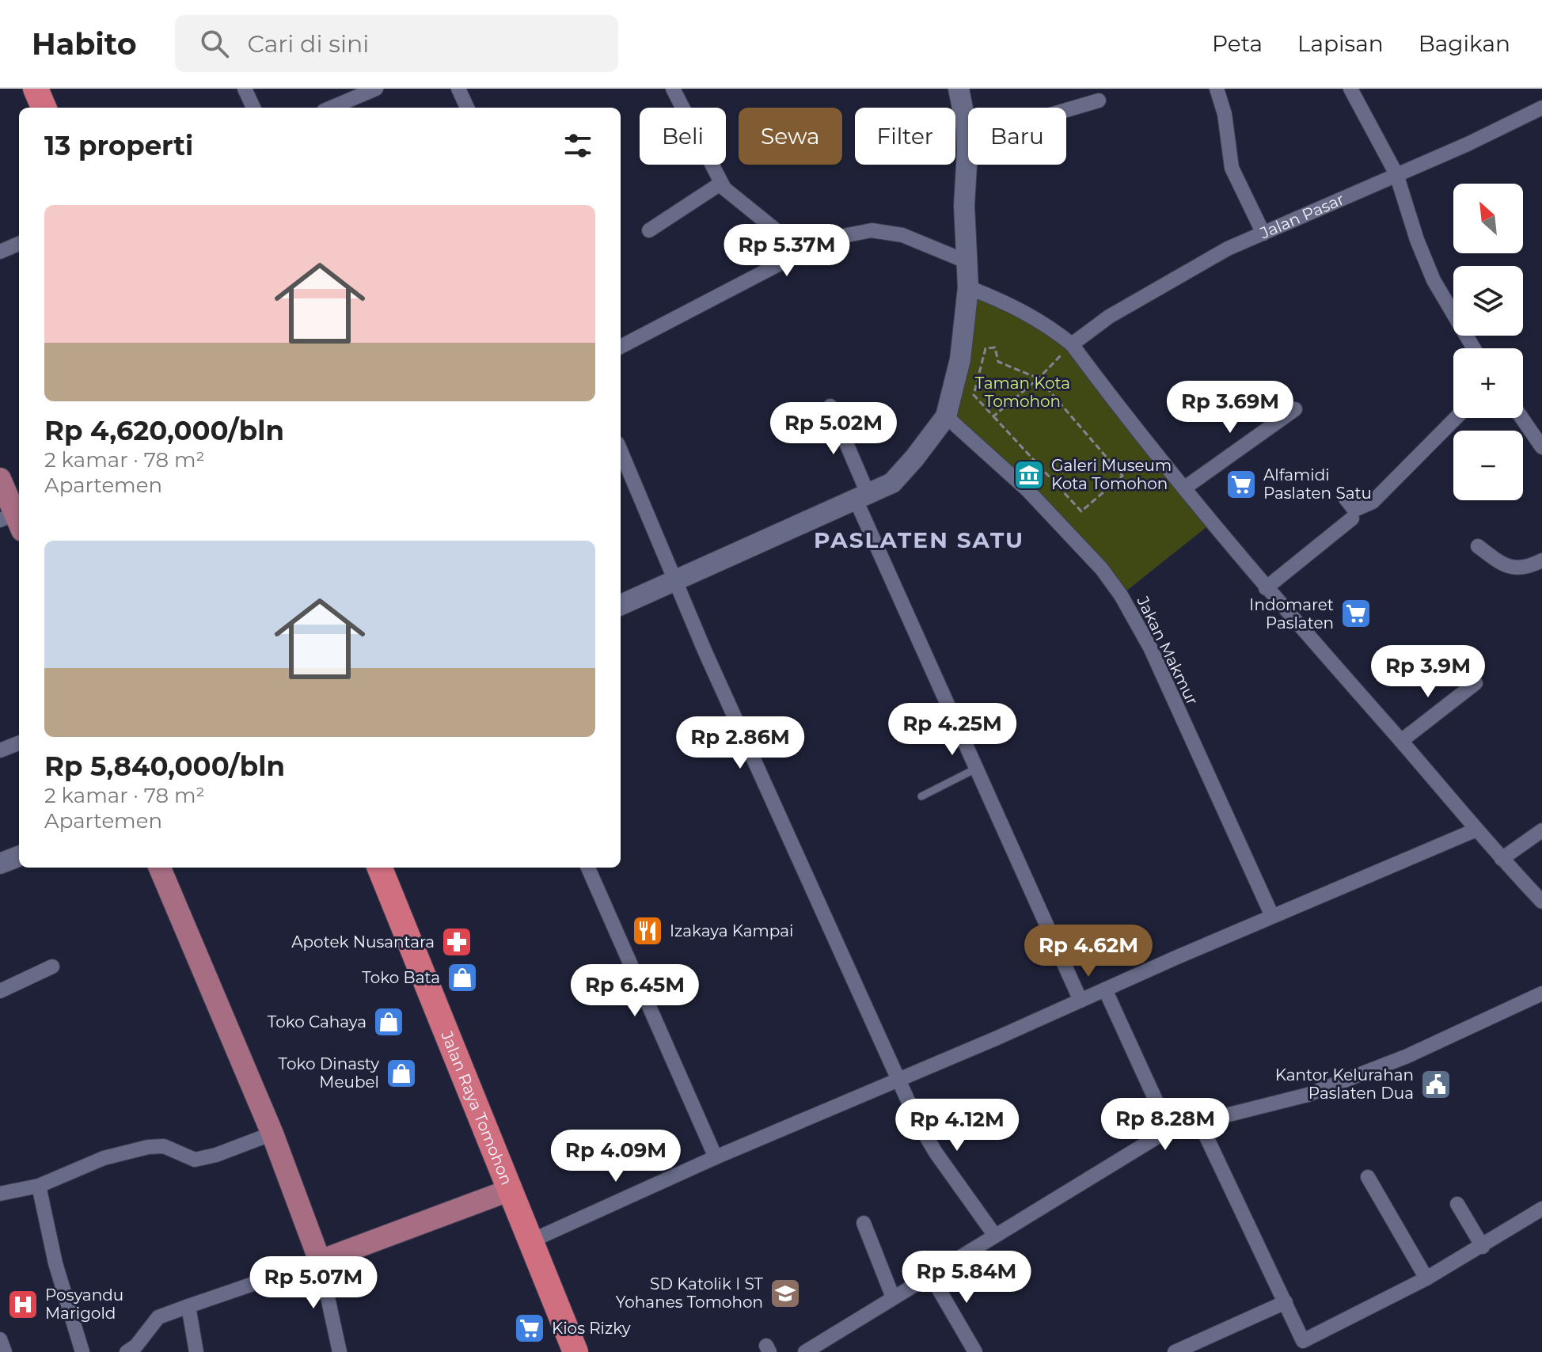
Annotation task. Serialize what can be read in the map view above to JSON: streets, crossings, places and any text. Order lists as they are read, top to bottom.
{
  "streets": {
    "highway": ["Jalan Raya Tomohon"],
    "street": ["Jalan Pasar", "Jakan Makmur"]
  },
  "districts": ["PASLATEN SATU"],
  "parks": ["Taman Kota Tomohon"],
  "places": {
    "museum": ["Galeri Museum Kota Tomohon"],
    "supermarket": ["Alfamidi Paslaten Satu", "Indomaret Paslaten", "Kios Rizky"],
    "restaurant": ["Izakaya Kampai"],
    "pharmacy": ["Apotek Nusantara"],
    "shop": ["Toko Bata", "Toko Cahaya", "Toko Dinasty Meubel"],
    "public building": ["Kantor Kelurahan Paslaten Dua"],
    "school or university": ["SD Katolik I ST Yohanes Tomohon"],
    "hospital": ["Posyandu Marigold"]
  },
  "north": "top left",
  "page": {
    "header": "Habito",
    "search": "Cari di sini",
    "nav": ["Peta", "Lapisan", "Bagikan"],
    "chip": [
      "Beli",
      "Sewa",
      "Filter",
      "Baru"
    ],
    "heading": "13 properti",
    "map_buttons": ["+", "−"],
    "list": [
      {
        "name": "Rp 4,620,000/bln",
        "note": "2 kamar · 78 m² · Apartemen"
      },
      {
        "name": "Rp 5,840,000/bln",
        "note": "2 kamar · 78 m² · Apartemen"
      }
    ],
    "price": [
      "Rp 5.37M",
      "Rp 3.69M",
      "Rp 5.02M",
      "Rp 3.9M",
      "Rp 4.25M",
      "Rp 2.86M",
      "Rp 4.62M",
      "Rp 6.45M",
      "Rp 8.28M",
      "Rp 4.12M",
      "Rp 4.09M",
      "Rp 5.84M",
      "Rp 5.07M"
    ]
  }
}
